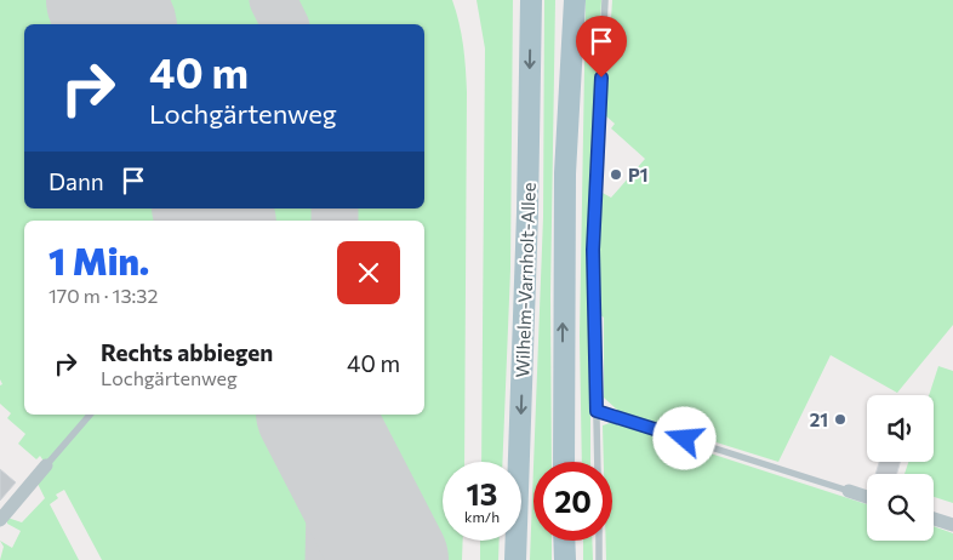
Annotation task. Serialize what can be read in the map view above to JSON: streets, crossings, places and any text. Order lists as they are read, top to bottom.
{
  "streets": {
    "main road": ["Wilhelm-Varnholt-Allee"]
  },
  "places": ["P1", "21"],
  "page": {
    "turn": ["40 m", "Lochgärtenweg"],
    "then": "Dann",
    "heading": ["1 Min.", "170 m · 13:32"],
    "list": [
      {
        "name": "Rechts abbiegen",
        "note": "Lochgärtenweg",
        "value": "40 m"
      }
    ],
    "speed": "13 km/h",
    "limit": "20"
  }
}
